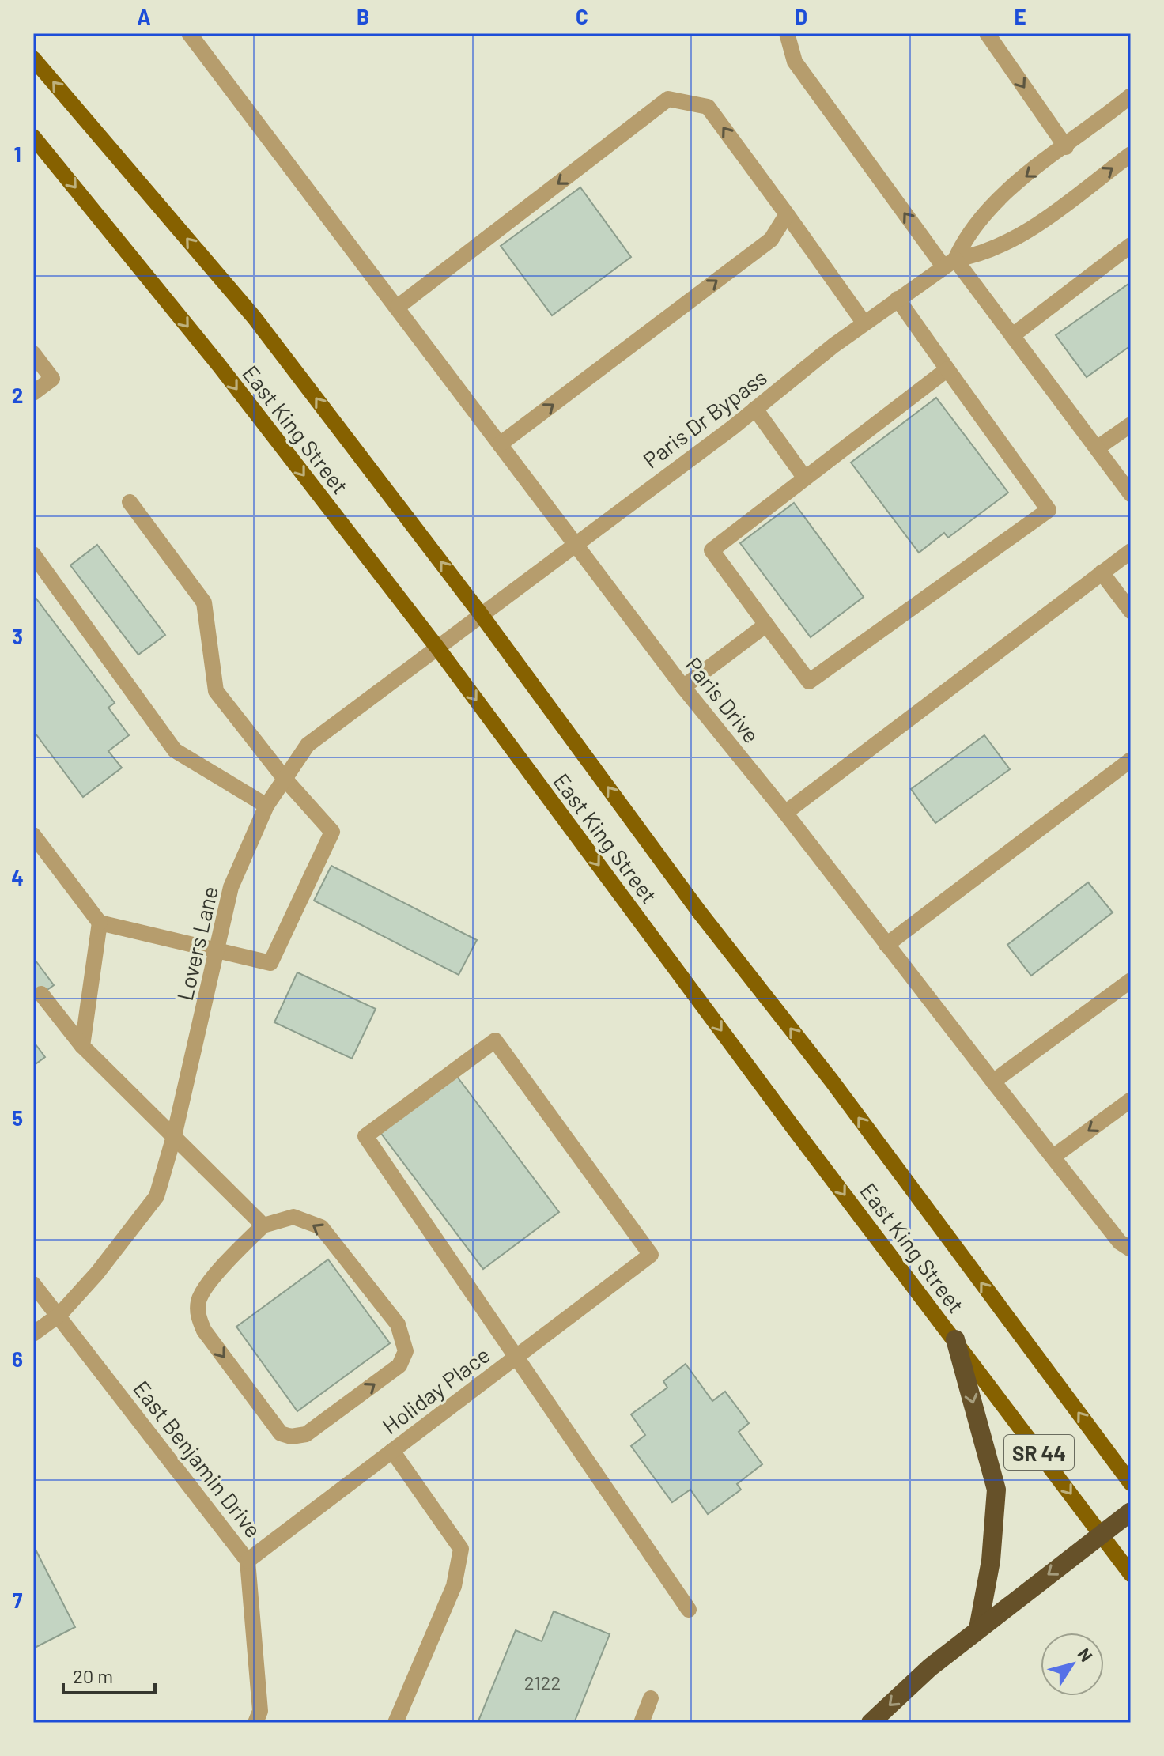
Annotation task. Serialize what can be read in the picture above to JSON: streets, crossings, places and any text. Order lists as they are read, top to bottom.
{
  "streets": {
    "main road": ["East King Street", "SR 44"],
    "street": [
      "Paris Dr Bypass",
      "Paris Drive",
      "Lovers Lane",
      "Holiday Place",
      "East Benjamin Drive"
    ]
  },
  "crossings": [
    ["Paris Dr Bypass", "East King Street"],
    ["Paris Dr Bypass", "Paris Drive"],
    ["Paris Dr Bypass", "Lovers Lane"],
    ["East King Street", "Lovers Lane"],
    ["Lovers Lane", "East Benjamin Drive"],
    ["Holiday Place", "East Benjamin Drive"]
  ],
  "house_numbers": ["2122"],
  "scale_bar": "20 m",
  "north": "top right",
  "grid": {
    "columns": [
      "A",
      "B",
      "C",
      "D",
      "E"
    ],
    "rows": [
      "1",
      "2",
      "3",
      "4",
      "5",
      "6",
      "7"
    ]
  }
}
